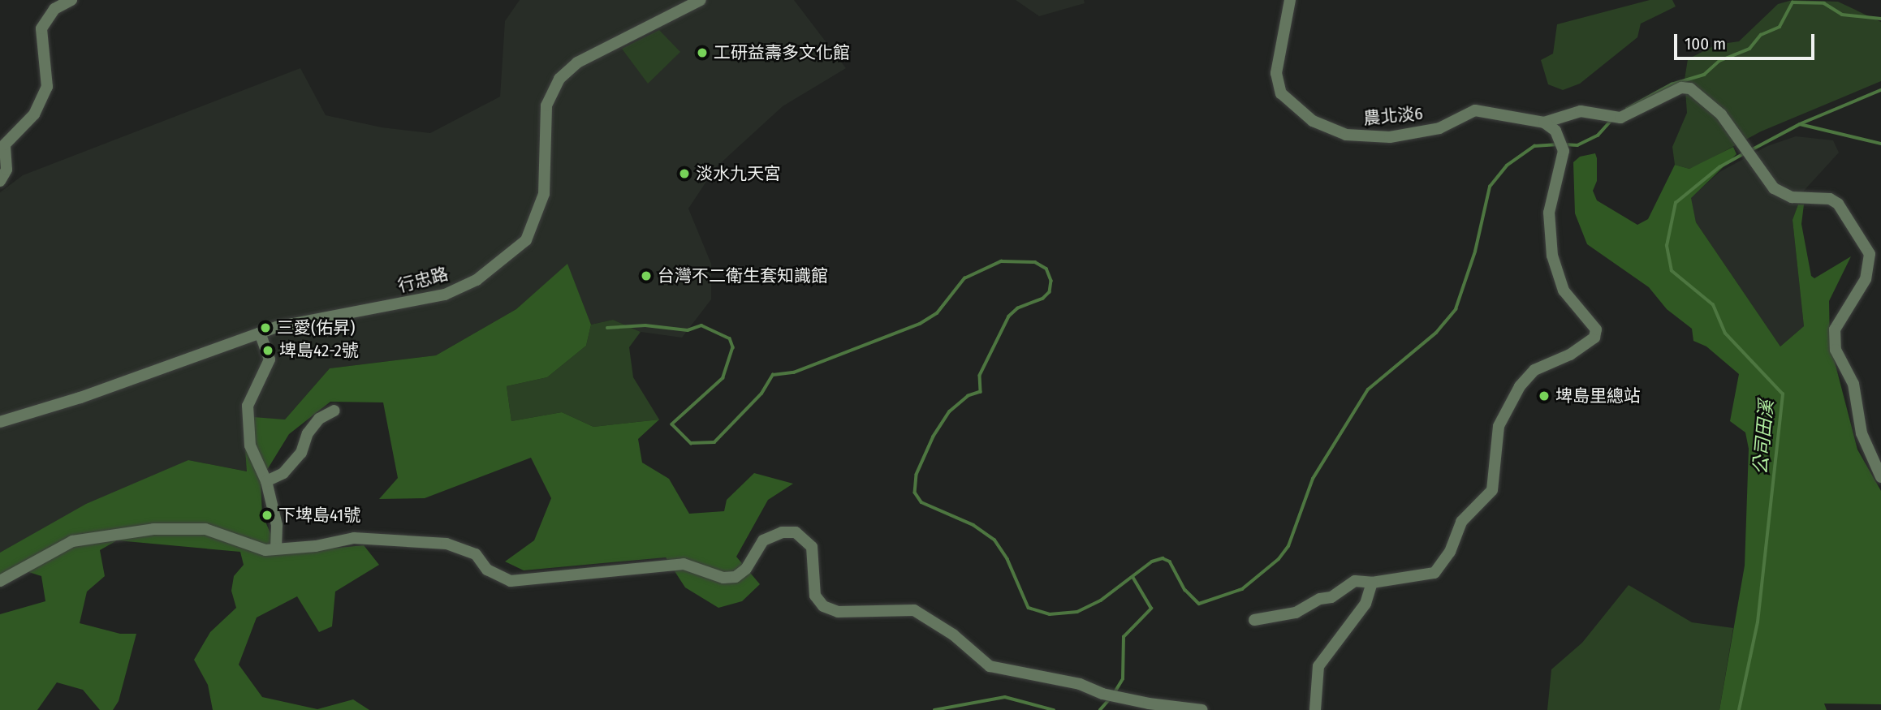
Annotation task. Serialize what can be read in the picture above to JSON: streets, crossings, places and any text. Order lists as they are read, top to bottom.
{
  "streets": {
    "street": ["農北淡6", "行忠路"]
  },
  "water": ["公司田溪"],
  "places": [
    "工研益壽多文化館",
    "淡水九天宮",
    "台灣不二衛生套知識館",
    "三愛(佑昇)",
    "埤島42-2號",
    "埤島里總站",
    "下埤島41號"
  ],
  "scale_bar": "100 m"
}
